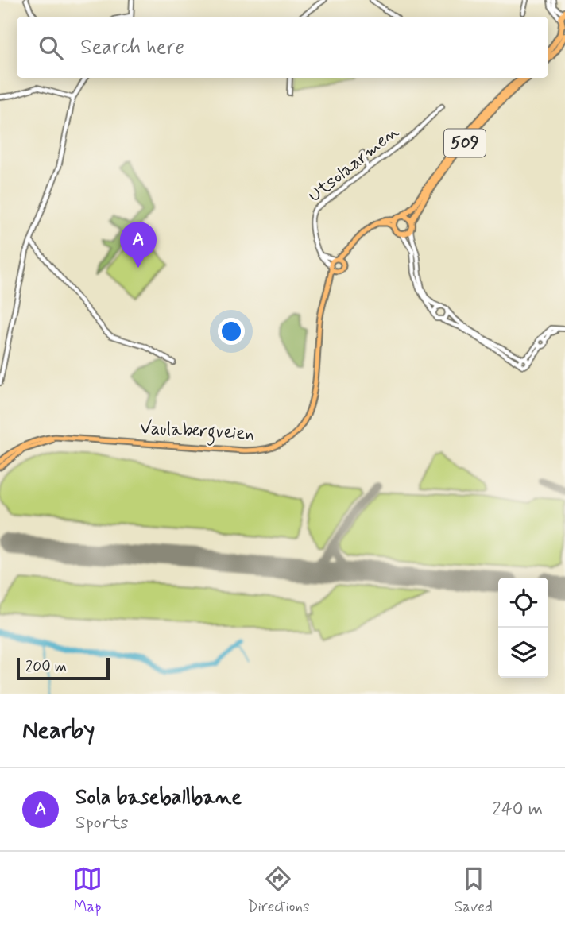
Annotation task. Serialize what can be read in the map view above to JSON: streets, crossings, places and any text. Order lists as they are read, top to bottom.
{
  "streets": {
    "highway": ["509"],
    "main road": ["Vaulabergveien"],
    "street": ["Utsolaarmen"]
  },
  "crossings": [
    ["Utsolaarmen", "Vaulabergveien"]
  ],
  "scale_bar": "200 m",
  "page": {
    "search": "Search here",
    "pins": "A",
    "scale": "200 m",
    "heading": "Nearby",
    "list": [
      {
        "mark": "A",
        "name": "Sola baseballbane",
        "note": "Sports",
        "value": "240 m"
      }
    ],
    "nav": ["Map", "Directions", "Saved"]
  }
}
